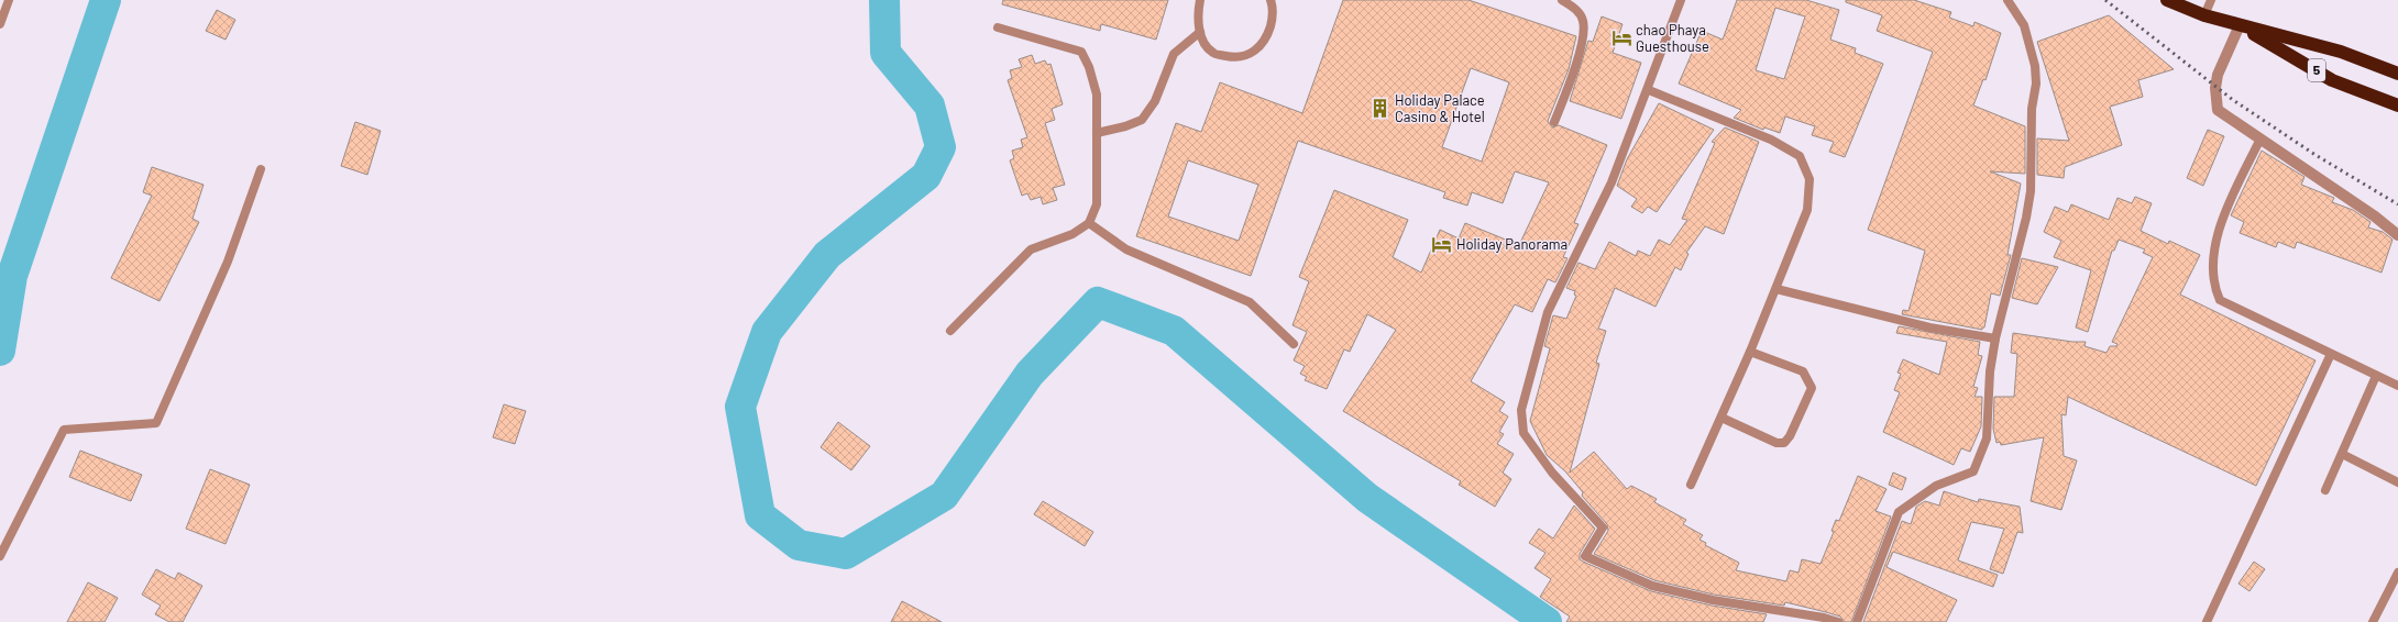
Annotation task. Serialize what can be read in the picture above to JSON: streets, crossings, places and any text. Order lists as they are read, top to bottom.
{
  "streets": {
    "highway": ["5"]
  },
  "places": {
    "hotel": ["chao Phaya Guesthouse", "Holiday Panorama"],
    "building": ["Holiday Palace Casino & Hotel"]
  }
}
